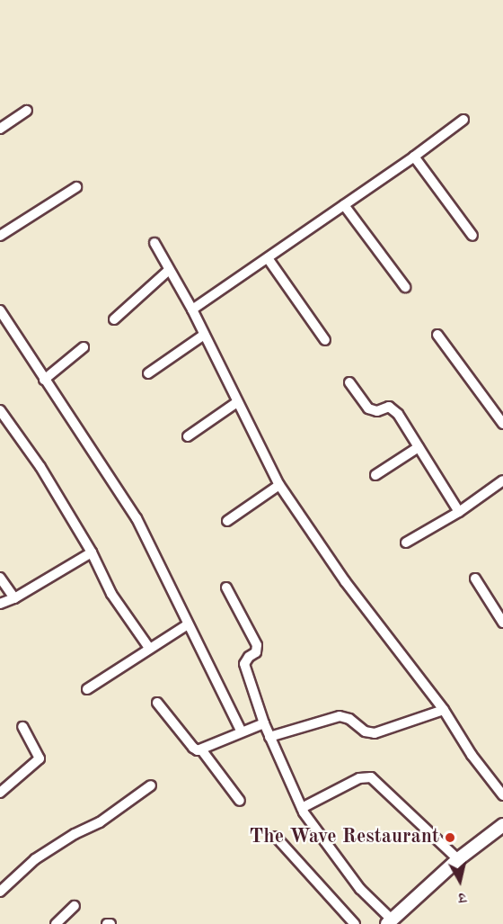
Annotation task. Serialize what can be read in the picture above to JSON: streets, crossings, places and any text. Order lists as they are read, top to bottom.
{
  "places": ["The Wave Restaurant"],
  "north": "bottom"
}
